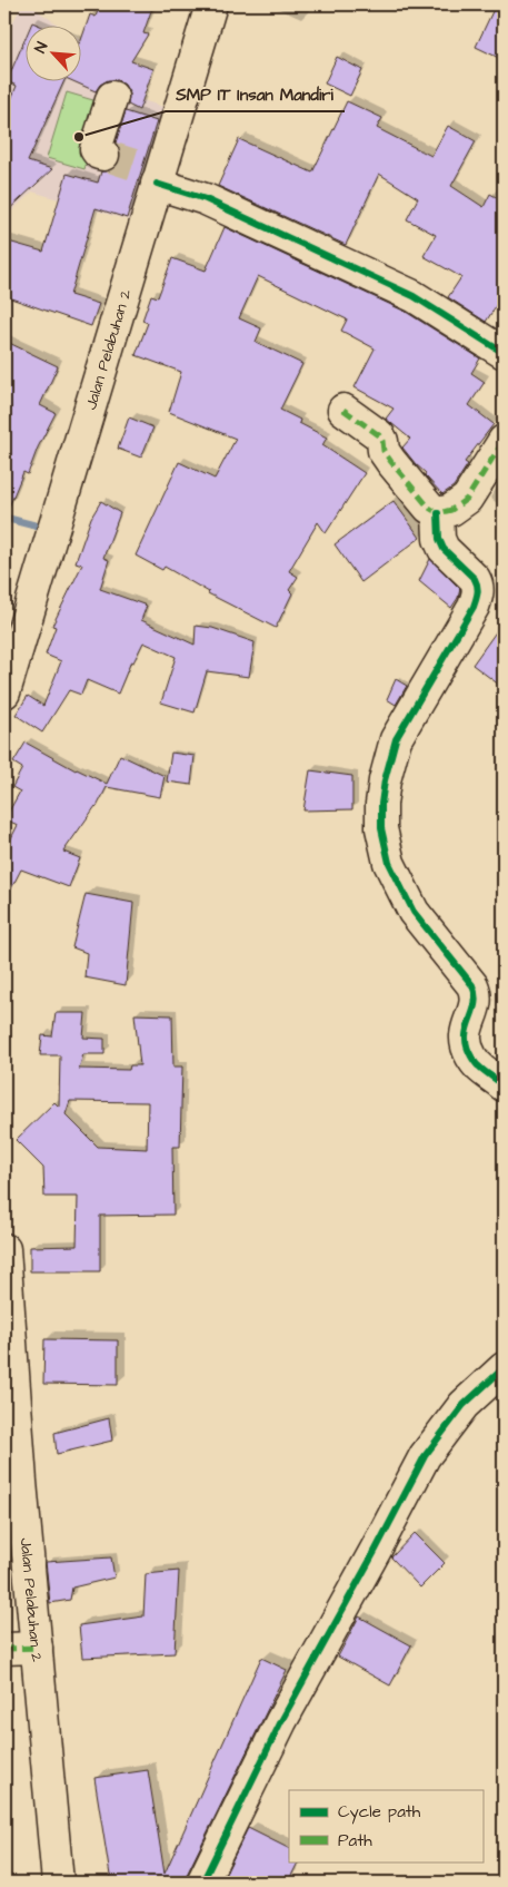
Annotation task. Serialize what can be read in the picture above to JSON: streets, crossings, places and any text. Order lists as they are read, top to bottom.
{
  "streets": {
    "street": ["Jalan Pelabuhan 2"]
  },
  "places": ["SMP IT Insan Mandiri"],
  "legend": ["Cycle path", "Path"],
  "north": "top left"
}
